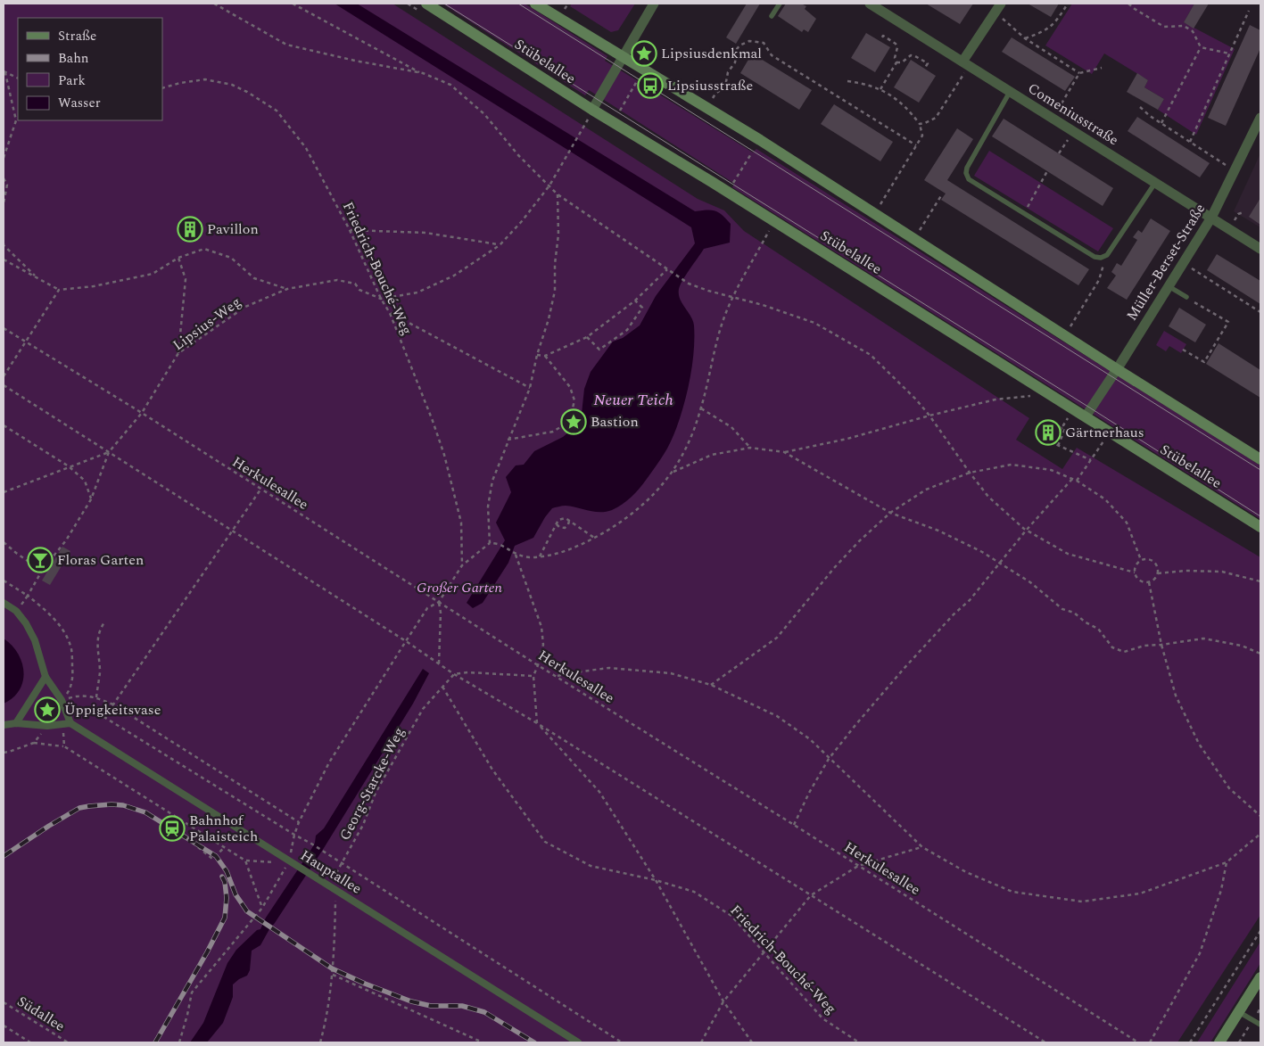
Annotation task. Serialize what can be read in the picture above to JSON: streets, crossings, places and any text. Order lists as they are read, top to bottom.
{
  "streets": {
    "main road": ["Stübelallee"],
    "street": ["Comeniusstraße", "Müller-Berset-Straße", "Hauptallee"],
    "path": [
      "Friedrich-Bouché-Weg",
      "Lipsius-Weg",
      "Herkulesallee",
      "Georg-Starcke-Weg",
      "Südallee"
    ]
  },
  "crossings": [
    ["Stübelallee", "Müller-Berset-Straße"],
    ["Comeniusstraße", "Müller-Berset-Straße"],
    ["Friedrich-Bouché-Weg", "Lipsius-Weg"],
    ["Friedrich-Bouché-Weg", "Georg-Starcke-Weg"],
    ["Lipsius-Weg", "Herkulesallee"],
    ["Georg-Starcke-Weg", "Hauptallee"]
  ],
  "water": ["Neuer Teich"],
  "parks": ["Großer Garten"],
  "places": {
    "place": ["Lipsiusdenkmal", "Bastion", "Üppigkeitsvase"],
    "bus stop": ["Lipsiusstraße"],
    "building": ["Pavillon", "Gärtnerhaus"],
    "bar": ["Floras Garten"],
    "station": ["Bahnhof Palaisteich"]
  },
  "legend": [
    "Straße",
    "Bahn",
    "Park",
    "Wasser"
  ]
}
